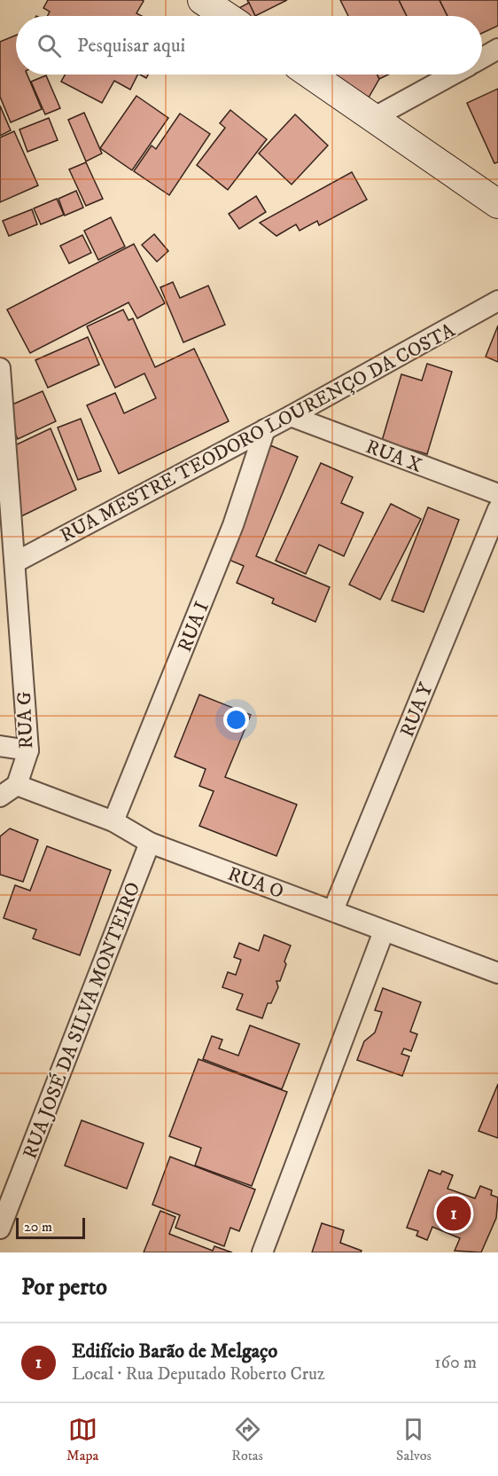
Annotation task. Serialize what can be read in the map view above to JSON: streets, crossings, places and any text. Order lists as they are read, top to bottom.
{
  "streets": {
    "street": [
      "RUA MESTRE TEODORO LOURENÇO DA COSTA",
      "RUA X",
      "RUA I",
      "RUA Y",
      "RUA G",
      "RUA O",
      "RUA JOSÉ DA SILVA MONTEIRO"
    ]
  },
  "crossings": [
    ["RUA MESTRE TEODORO LOURENÇO DA COSTA", "RUA X"],
    ["RUA MESTRE TEODORO LOURENÇO DA COSTA", "RUA I"],
    ["RUA MESTRE TEODORO LOURENÇO DA COSTA", "RUA G"],
    ["RUA I", "RUA O"],
    ["RUA Y", "RUA O"],
    ["RUA G", "RUA O"],
    ["RUA O", "RUA JOSÉ DA SILVA MONTEIRO"]
  ],
  "scale_bar": "20 m",
  "page": {
    "search": "Pesquisar aqui",
    "pins": "1",
    "scale": "20 m",
    "heading": "Por perto",
    "list": [
      {
        "mark": "1",
        "name": "Edifício Barão de Melgaço",
        "note": "Local · Rua Deputado Roberto Cruz",
        "value": "160 m"
      }
    ],
    "nav": ["Mapa", "Rotas", "Salvos"]
  }
}
